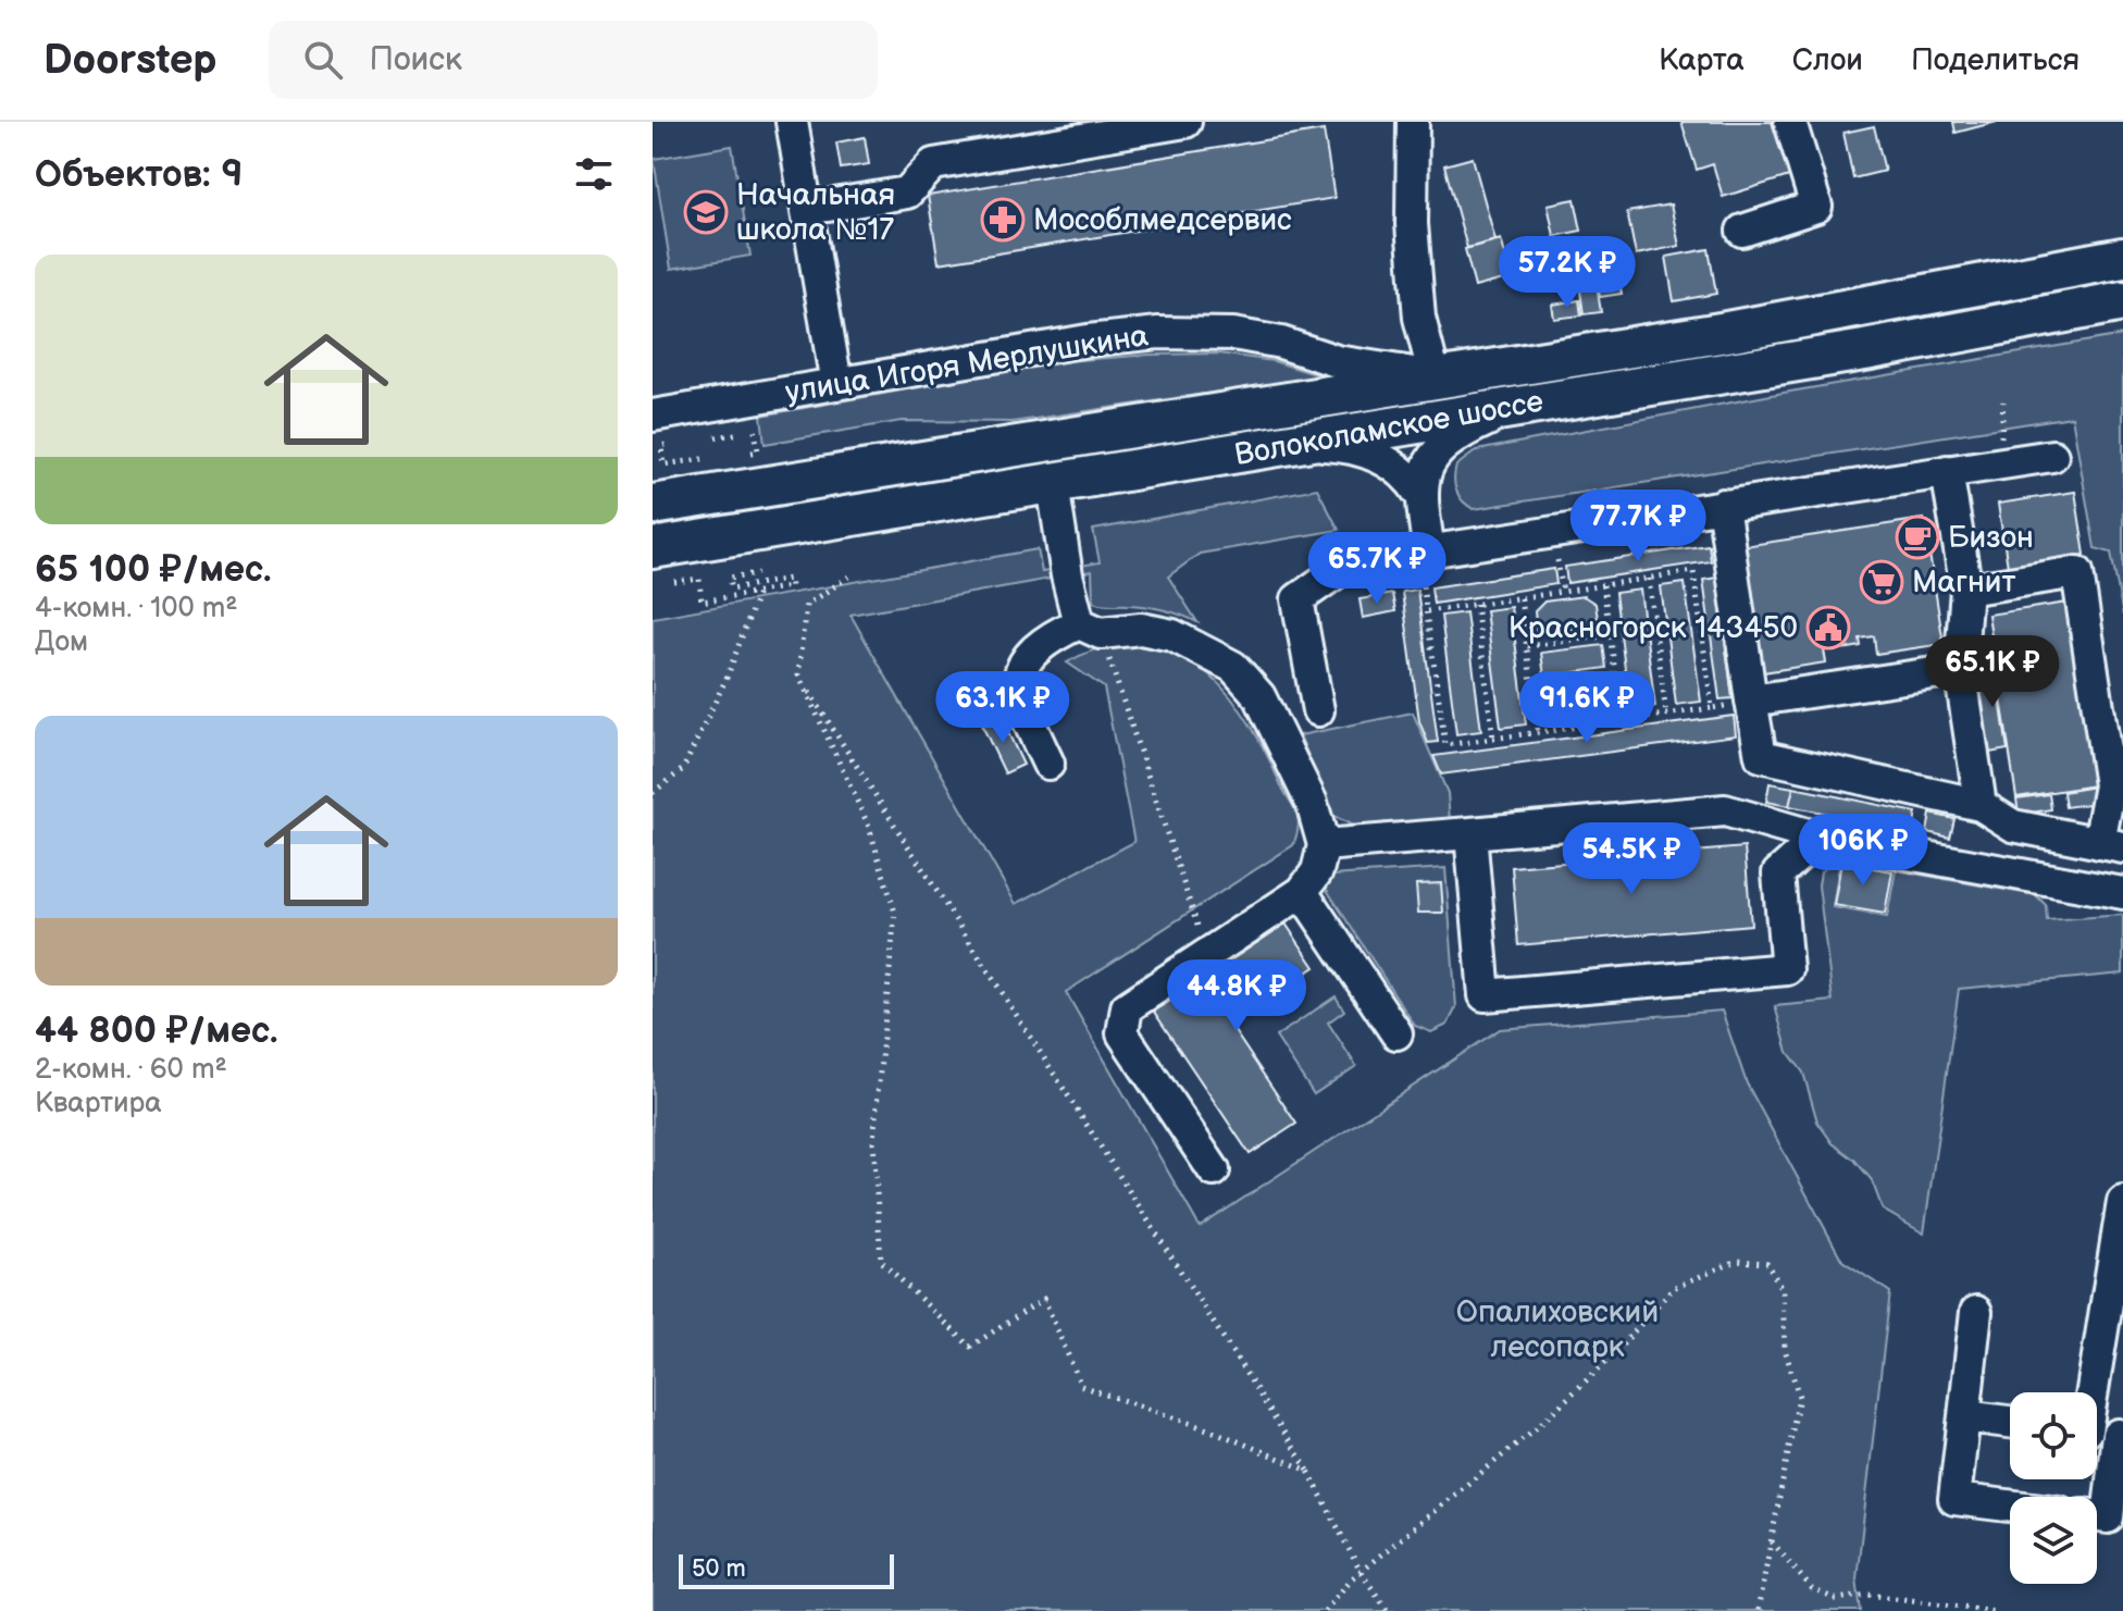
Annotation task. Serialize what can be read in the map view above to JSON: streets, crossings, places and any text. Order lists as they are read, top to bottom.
{
  "streets": {
    "main road": ["Волоколамское шоссе"],
    "street": ["улица Игоря Мерлушкина"]
  },
  "crossings": [
    ["улица Игоря Мерлушкина", "Волоколамское шоссе"]
  ],
  "parks": ["Опалиховский лесопарк"],
  "places": {
    "school or university": ["Начальная школа №17"],
    "pharmacy": ["Мособлмедсервис"],
    "cafe": ["Бизон"],
    "supermarket": ["Магнит"],
    "public building": ["Красногорск 143450"]
  },
  "scale_bar": "50 m",
  "page": {
    "header": "Doorstep",
    "search": "Поиск",
    "nav": ["Карта", "Слои", "Поделиться"],
    "heading": "Объектов: 9",
    "list": [
      {
        "name": "65 100 ₽/мес.",
        "note": "4-комн. · 100 m² · Дом"
      },
      {
        "name": "44 800 ₽/мес.",
        "note": "2-комн. · 60 m² · Квартира"
      }
    ],
    "price": [
      "57.2K ₽",
      "77.7K ₽",
      "65.7K ₽",
      "65.1K ₽",
      "63.1K ₽",
      "91.6K ₽",
      "106K ₽",
      "54.5K ₽",
      "44.8K ₽"
    ],
    "scale": "50 m"
  }
}
